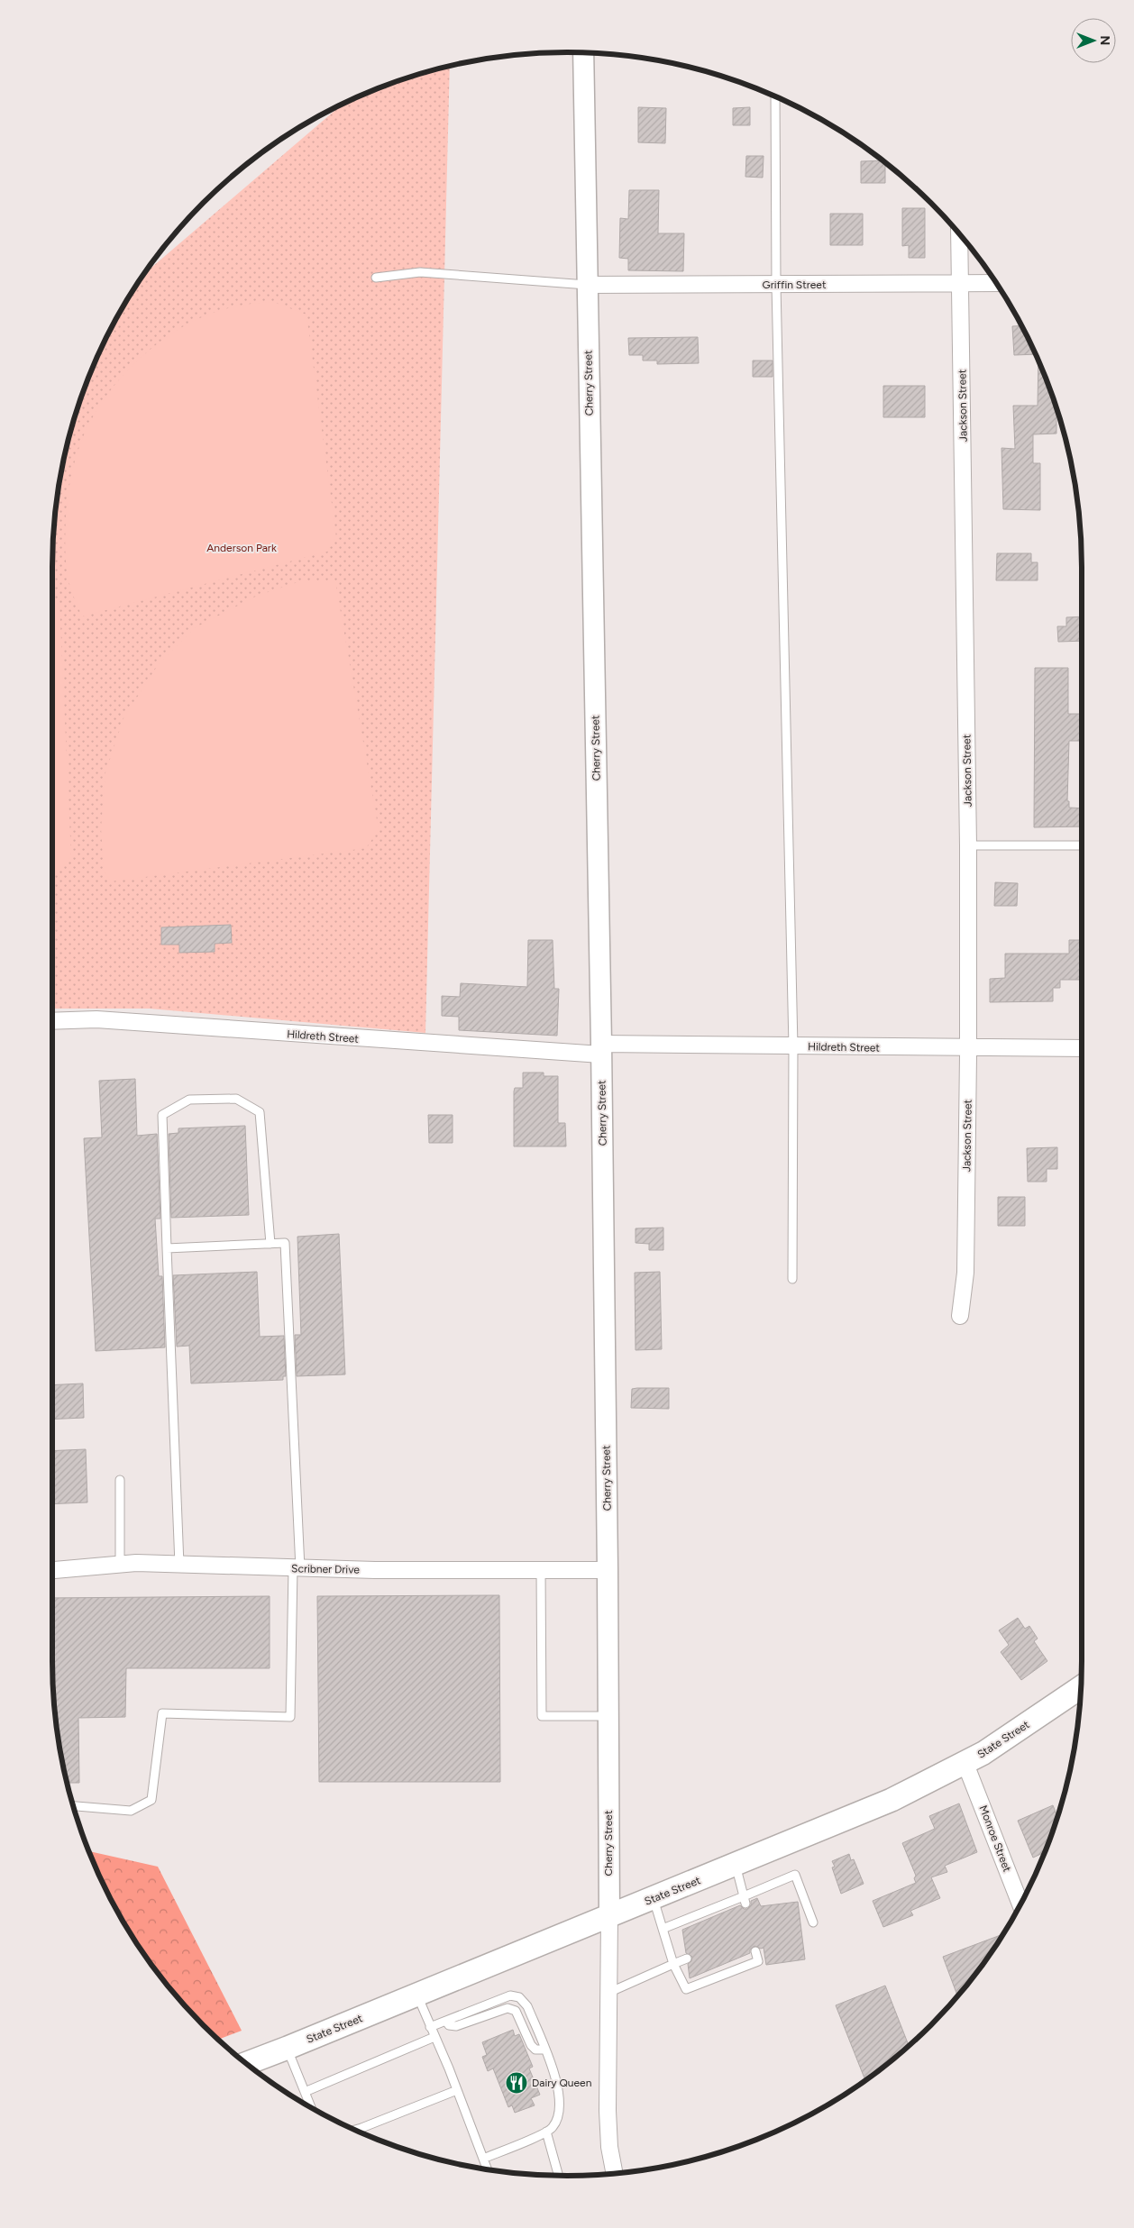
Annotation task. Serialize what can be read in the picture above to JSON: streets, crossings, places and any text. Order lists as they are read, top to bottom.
{
  "streets": {
    "main road": ["State Street"],
    "street": [
      "Griffin Street",
      "Cherry Street",
      "Jackson Street",
      "Hildreth Street",
      "Scribner Drive",
      "Monroe Street"
    ]
  },
  "crossings": [
    ["Griffin Street", "Cherry Street"],
    ["Griffin Street", "Jackson Street"],
    ["Cherry Street", "Hildreth Street"],
    ["Cherry Street", "Scribner Drive"],
    ["Cherry Street", "State Street"],
    ["Jackson Street", "Hildreth Street"],
    ["State Street", "Monroe Street"]
  ],
  "parks": ["Anderson Park"],
  "places": {
    "restaurant": ["Dairy Queen"]
  },
  "north": "right"
}
